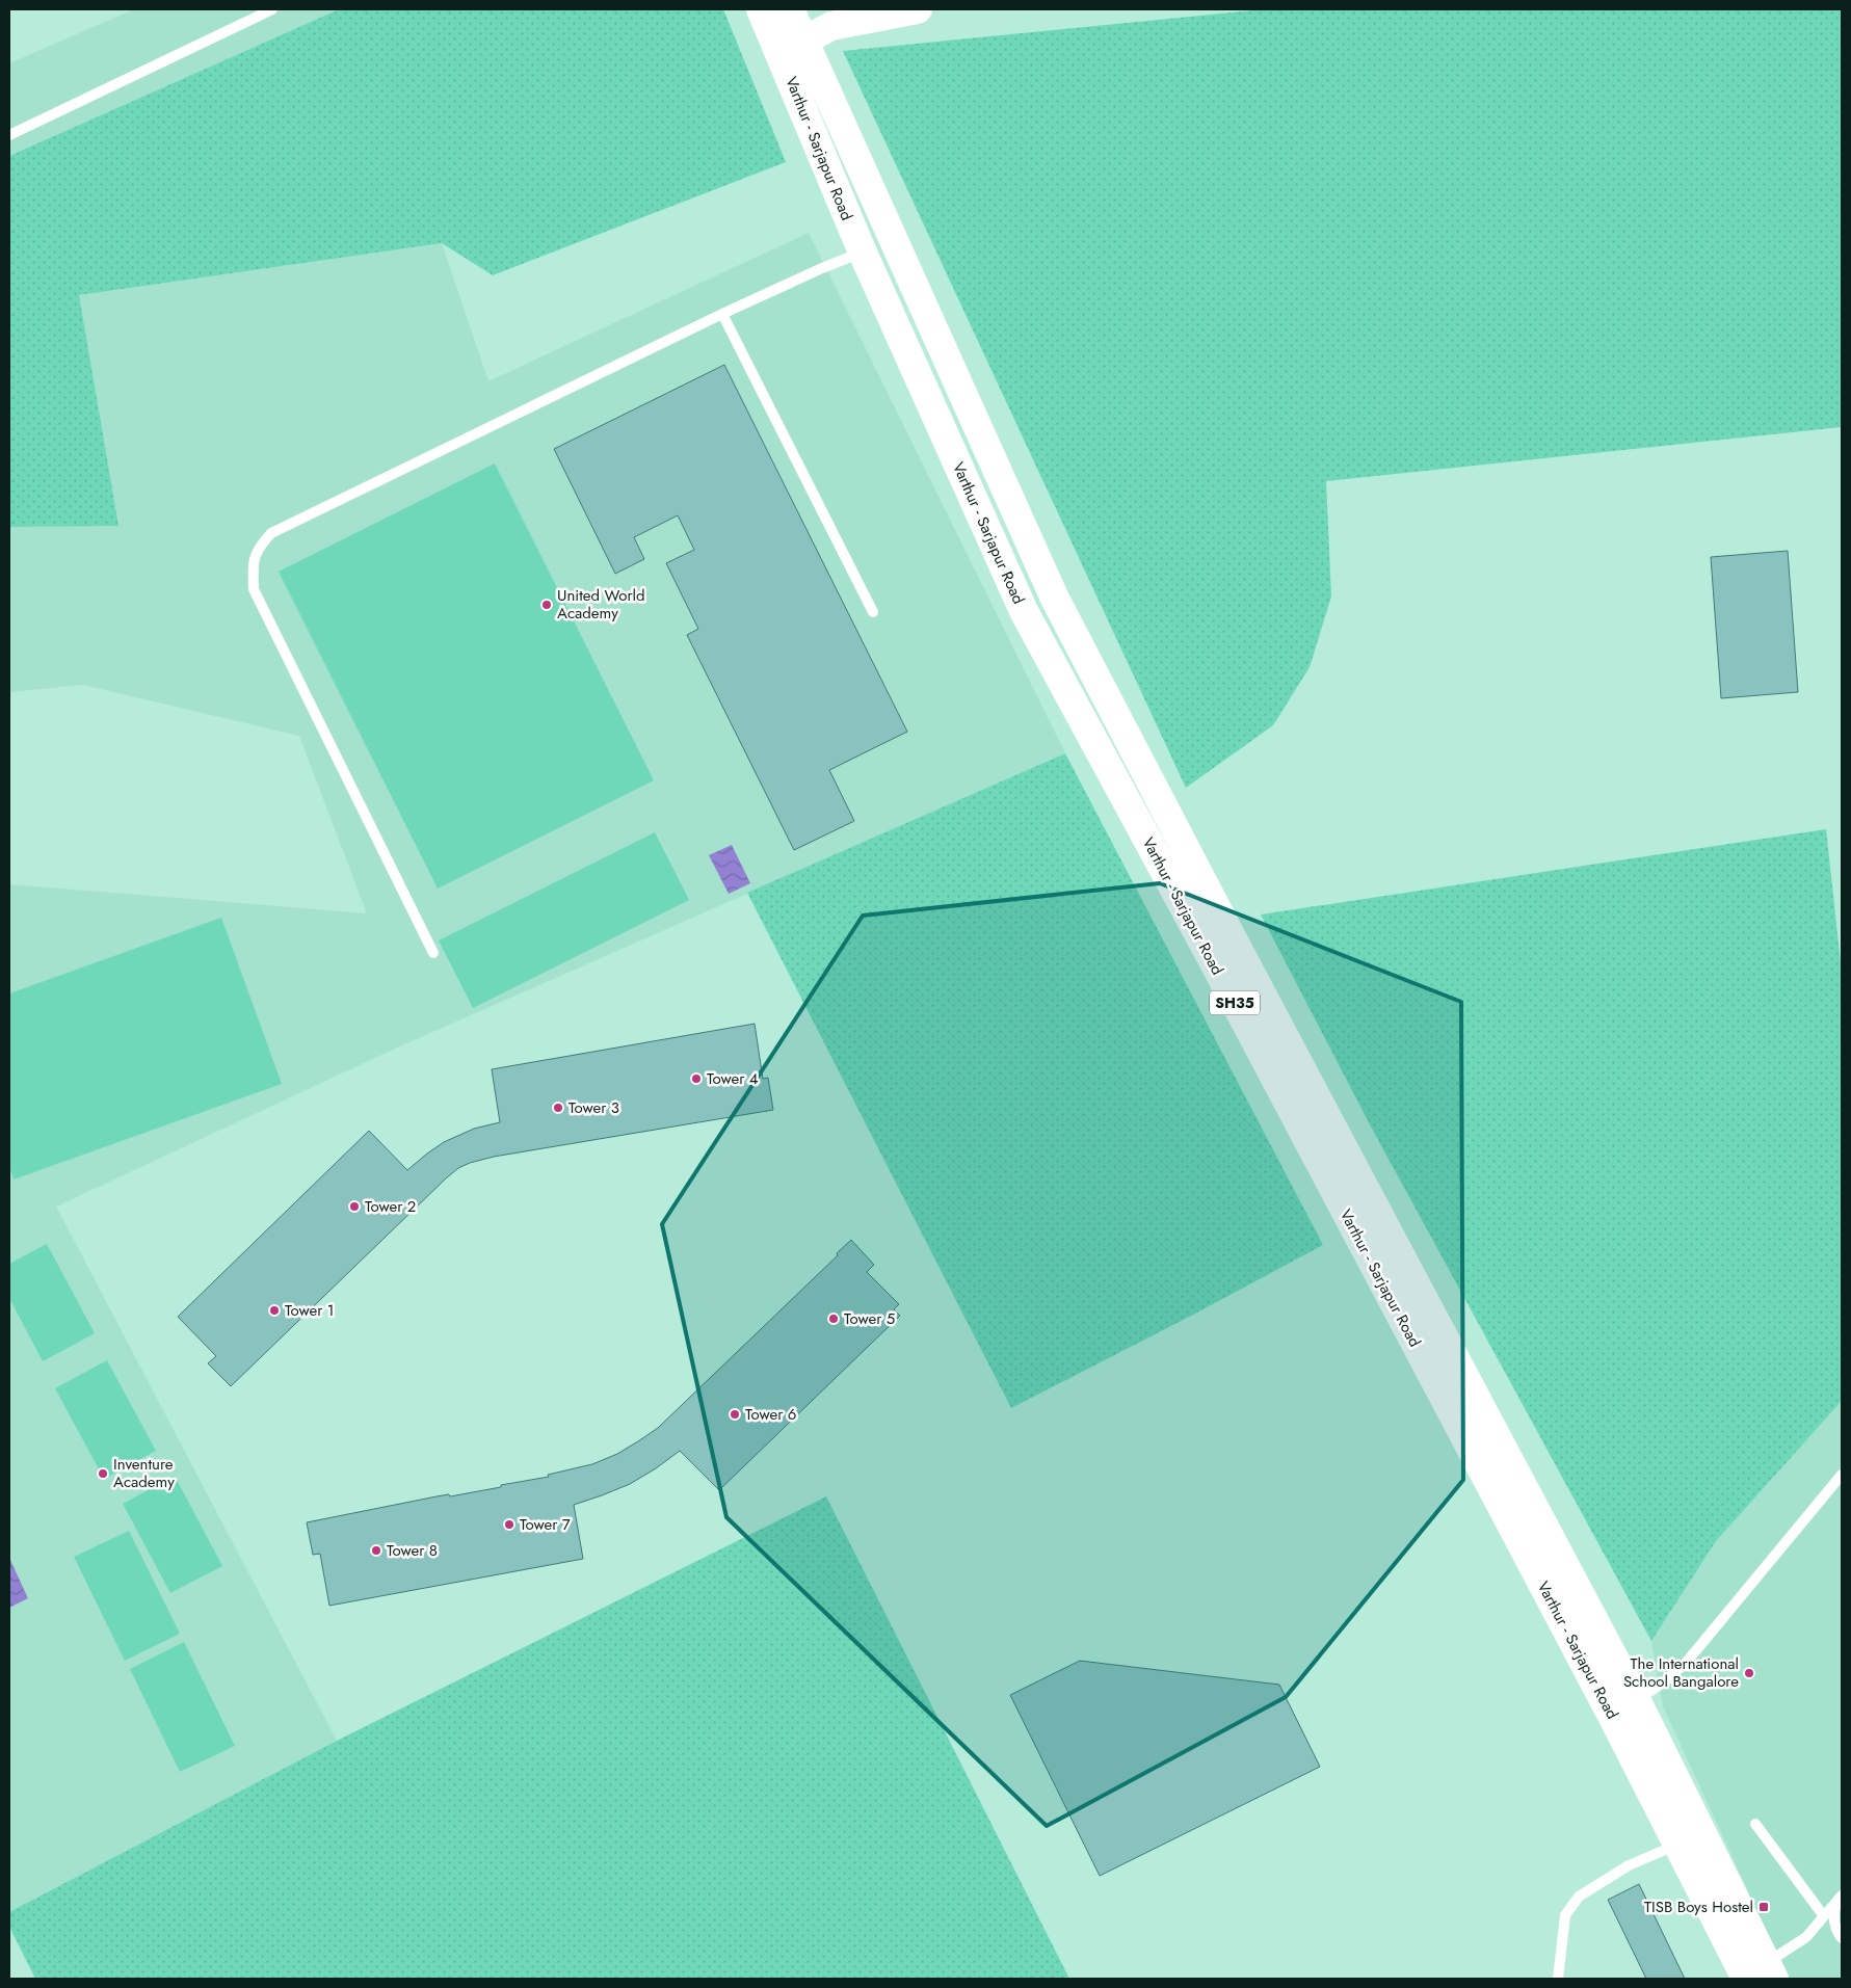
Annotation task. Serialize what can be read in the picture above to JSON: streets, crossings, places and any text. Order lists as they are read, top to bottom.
{
  "streets": {
    "main road": ["Varthur - Sarjapur Road", "SH35"]
  },
  "places": {
    "other": [
      "United World Academy",
      "Tower 4",
      "Tower 3",
      "Tower 2",
      "Tower 1",
      "Tower 5",
      "Tower 6",
      "Inventure Academy",
      "Tower 7",
      "Tower 8",
      "The International School Bangalore"
    ],
    "transit": ["TISB Boys Hostel"]
  }
}
